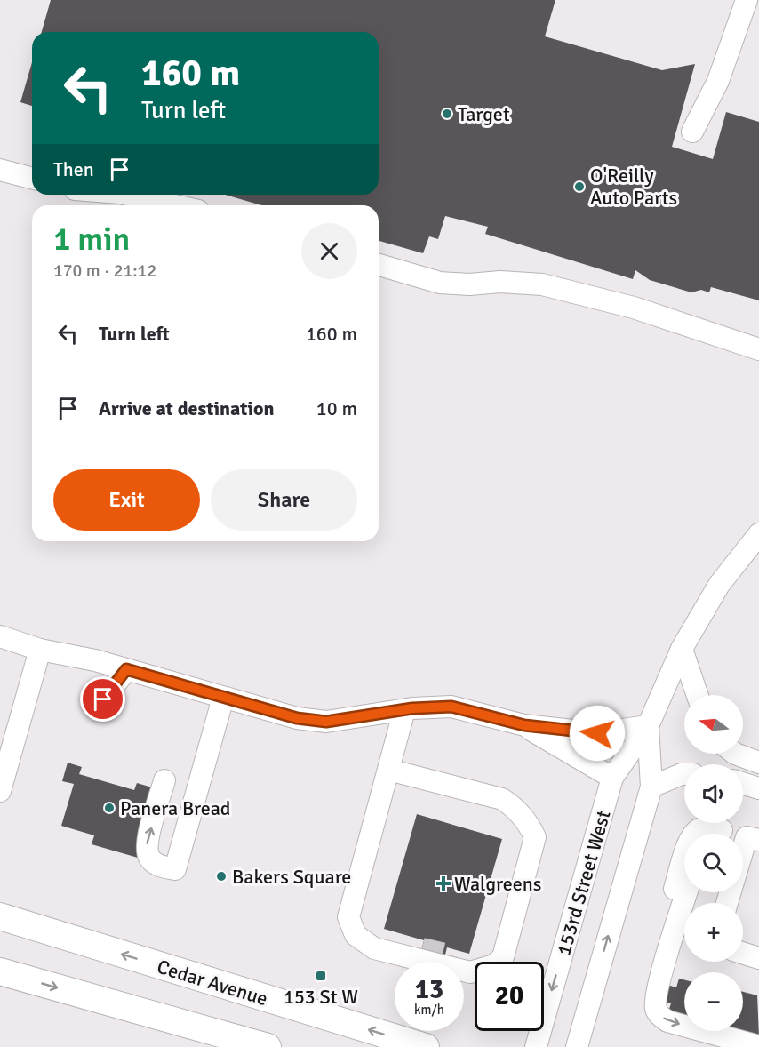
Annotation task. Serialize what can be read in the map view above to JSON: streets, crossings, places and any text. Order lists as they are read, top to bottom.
{
  "streets": {
    "main road": ["Cedar Avenue"],
    "street": ["153rd Street West"]
  },
  "places": {
    "other": [
      "Target",
      "O'Reilly Auto Parts",
      "Panera Bread",
      "Bakers Square"
    ],
    "health": ["Walgreens"],
    "transit": ["153 St W"]
  },
  "north": "left",
  "page": {
    "turn": ["160 m", "Turn left"],
    "then": "Then",
    "heading": ["1 min", "170 m · 21:12"],
    "list": [
      {
        "name": "Turn left",
        "value": "160 m"
      },
      {
        "name": "Arrive at destination",
        "value": "10 m"
      }
    ],
    "buttons": ["Exit", "Share"],
    "map_buttons": ["+", "−"],
    "speed": "13 km/h",
    "limit": "20"
  }
}
